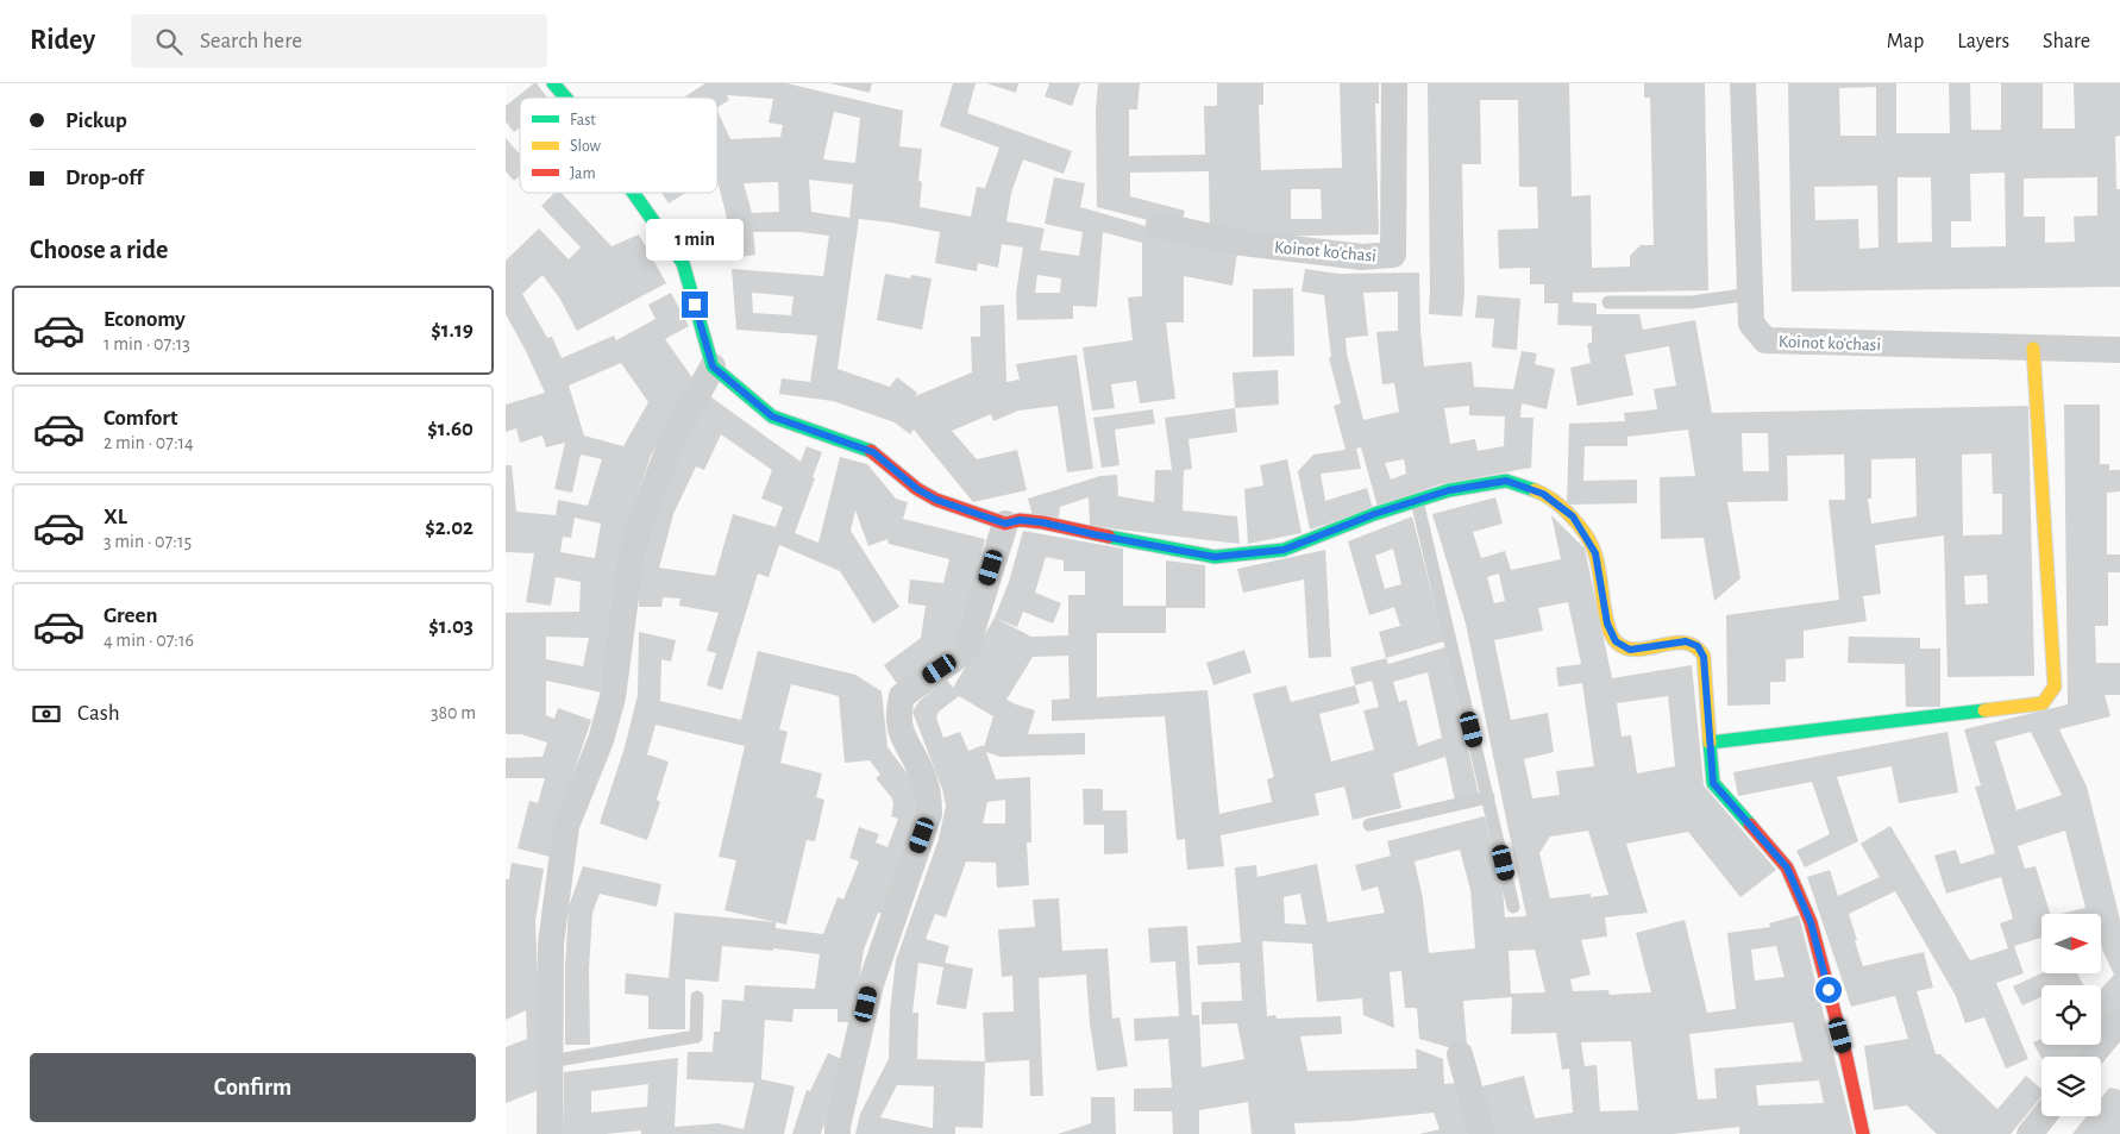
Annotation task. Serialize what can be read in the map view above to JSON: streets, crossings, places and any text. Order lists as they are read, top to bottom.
{
  "streets": {
    "street": ["Koinot ko'chasi"]
  },
  "legend": ["Fast", "Slow", "Jam"],
  "north": "right",
  "page": {
    "header": "Ridey",
    "search": "Search here",
    "nav": ["Map", "Layers", "Share"],
    "banner": ["Pickup", "Drop-off"],
    "heading": "Choose a ride",
    "bubble": "1 min",
    "list": [
      {
        "name": "Economy",
        "note": "1 min · 07:13",
        "value": "$1.19"
      },
      {
        "name": "Comfort",
        "note": "2 min · 07:14",
        "value": "$1.60"
      },
      {
        "name": "XL",
        "note": "3 min · 07:15",
        "value": "$2.02"
      },
      {
        "name": "Green",
        "note": "4 min · 07:16",
        "value": "$1.03"
      }
    ],
    "pay": ["Cash", "380 m"],
    "buttons": "Confirm"
  }
}
